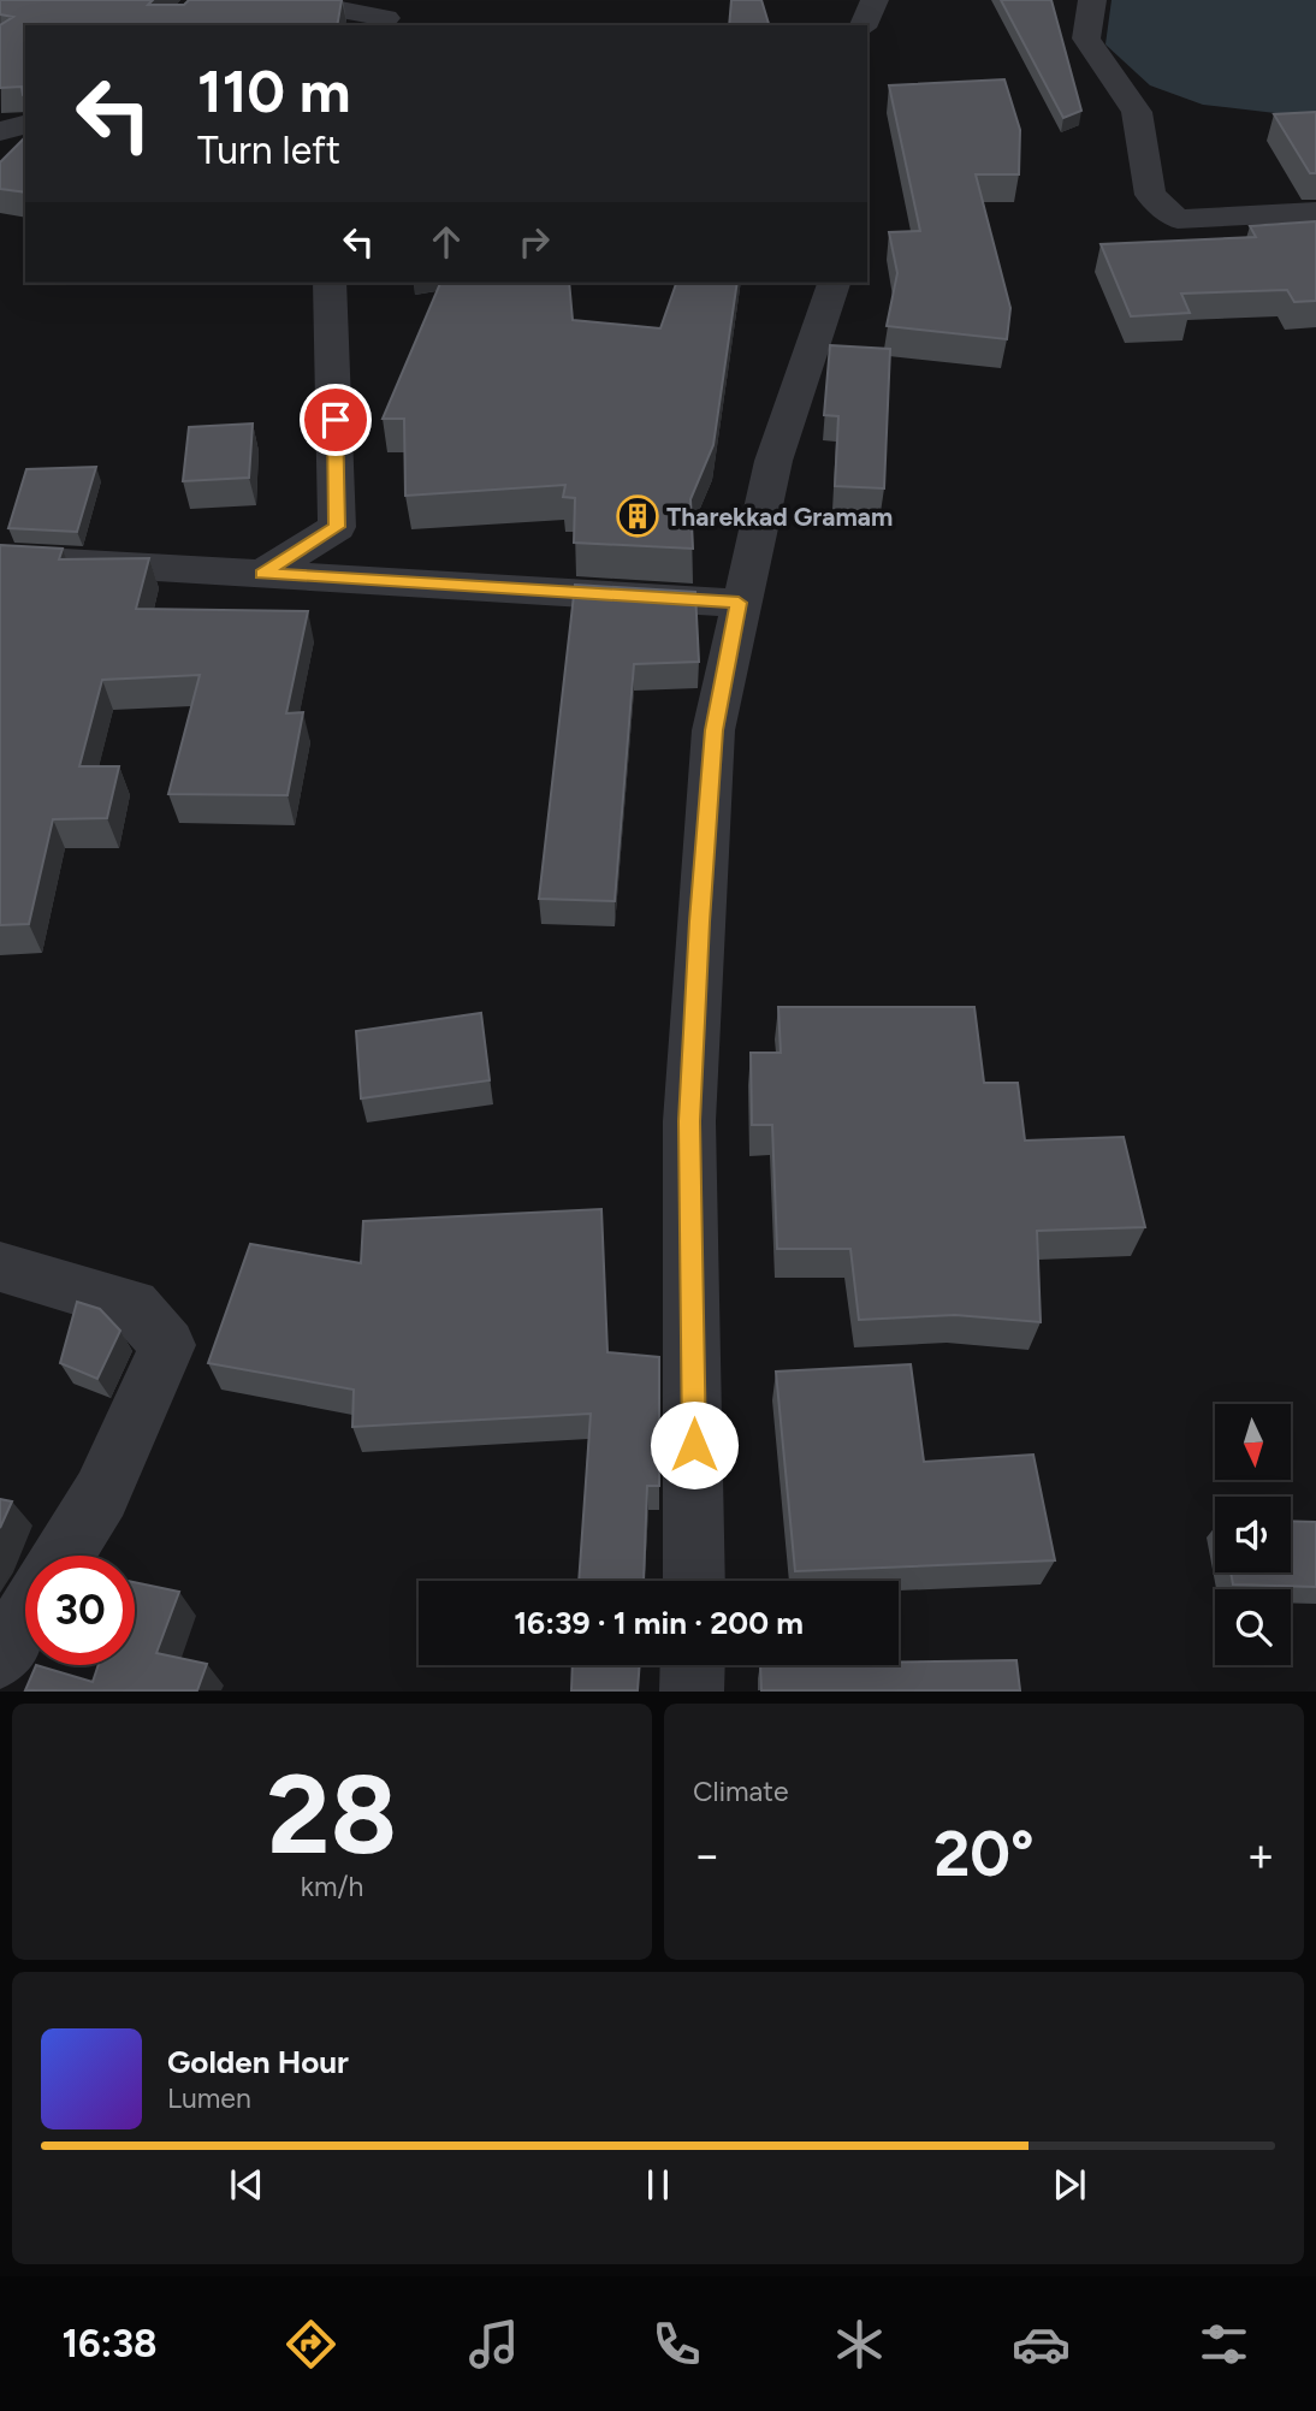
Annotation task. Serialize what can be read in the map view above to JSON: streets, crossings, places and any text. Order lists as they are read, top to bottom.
{
  "places": {
    "building": ["Tharekkad Gramam"]
  },
  "north": "bottom",
  "page": {
    "turn": ["110 m", "Turn left"],
    "limit": "30",
    "trip": "16:39 · 1 min · 200 m",
    "tile": [
      ["28", "km/h"],
      "Climate"
    ],
    "heat": ["−", "20°", "+"],
    "song": ["Golden Hour", "Lumen"],
    "tabs": "16:38"
  }
}
